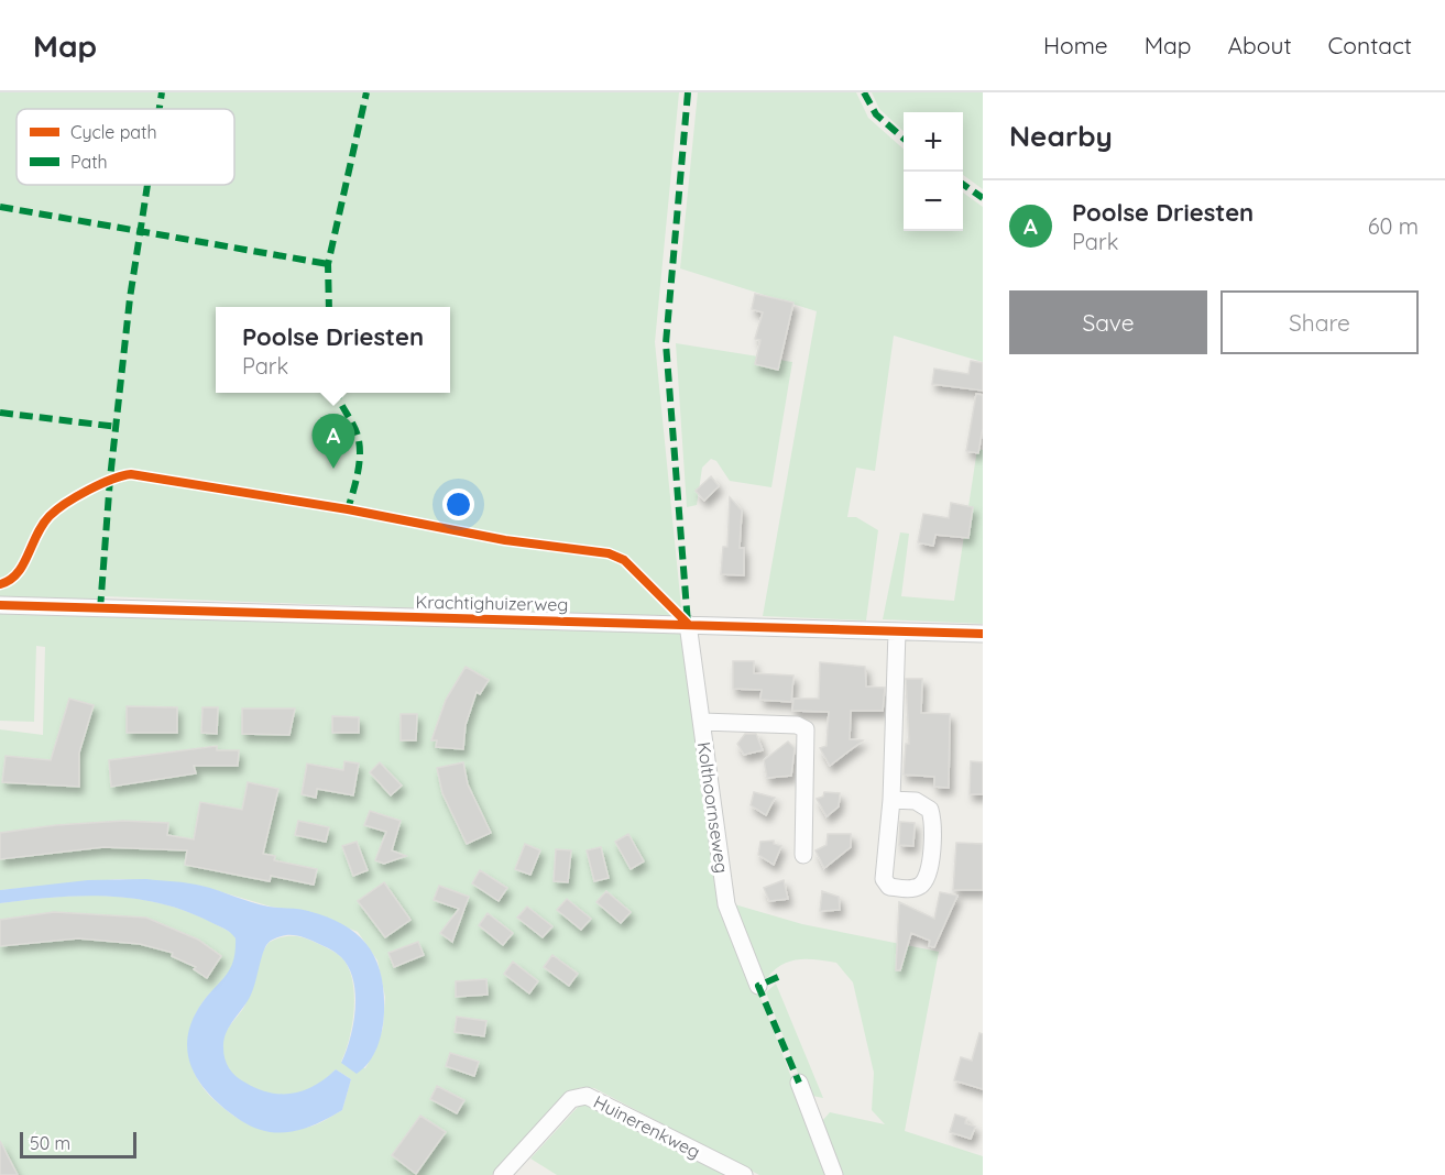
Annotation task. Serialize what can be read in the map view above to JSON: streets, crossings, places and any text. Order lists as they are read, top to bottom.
{
  "streets": {
    "street": ["Krachtighuizerweg", "Kolthoornseweg", "Huinerenkweg"]
  },
  "crossings": [
    ["Krachtighuizerweg", "Kolthoornseweg"]
  ],
  "legend": ["Cycle path", "Path"],
  "scale_bar": "50 m",
  "page": {
    "header": "Map",
    "nav": [
      "Home",
      "Map",
      "About",
      "Contact"
    ],
    "heading": "Nearby",
    "map_buttons": ["+", "−"],
    "list": [
      {
        "mark": "A",
        "name": "Poolse Driesten",
        "note": "Park",
        "value": "60 m"
      }
    ],
    "buttons": ["Save", "Share"],
    "popup": ["Poolse Driesten", "Park"],
    "pins": "A",
    "scale": "50 m"
  }
}
